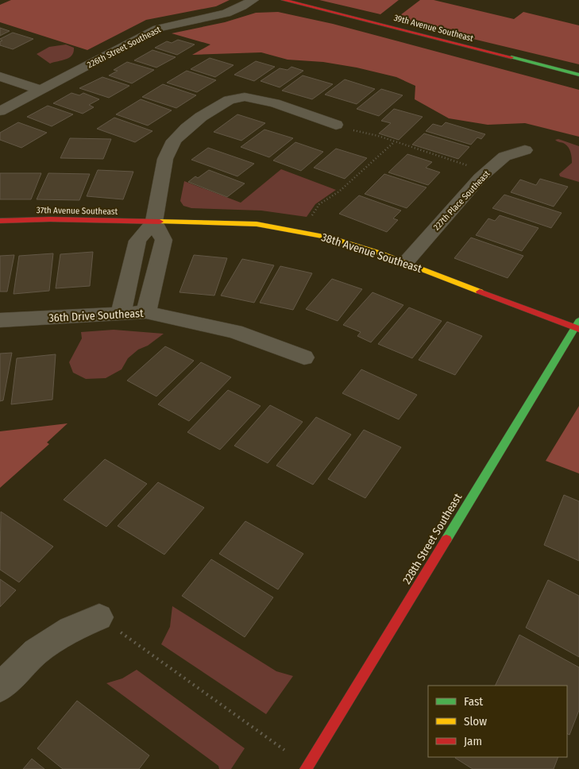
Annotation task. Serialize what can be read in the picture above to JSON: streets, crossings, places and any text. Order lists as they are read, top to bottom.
{
  "streets": {
    "street": [
      "39th Avenue Southeast",
      "226th Street Southeast",
      "227th Place Southeast",
      "37th Avenue Southeast",
      "38th Avenue Southeast",
      "36th Drive Southeast",
      "228th Street Southeast"
    ]
  },
  "crossings": [
    ["227th Place Southeast", "38th Avenue Southeast"],
    ["37th Avenue Southeast", "38th Avenue Southeast"],
    ["38th Avenue Southeast", "228th Street Southeast"]
  ],
  "legend": ["Fast", "Slow", "Jam"]
}
